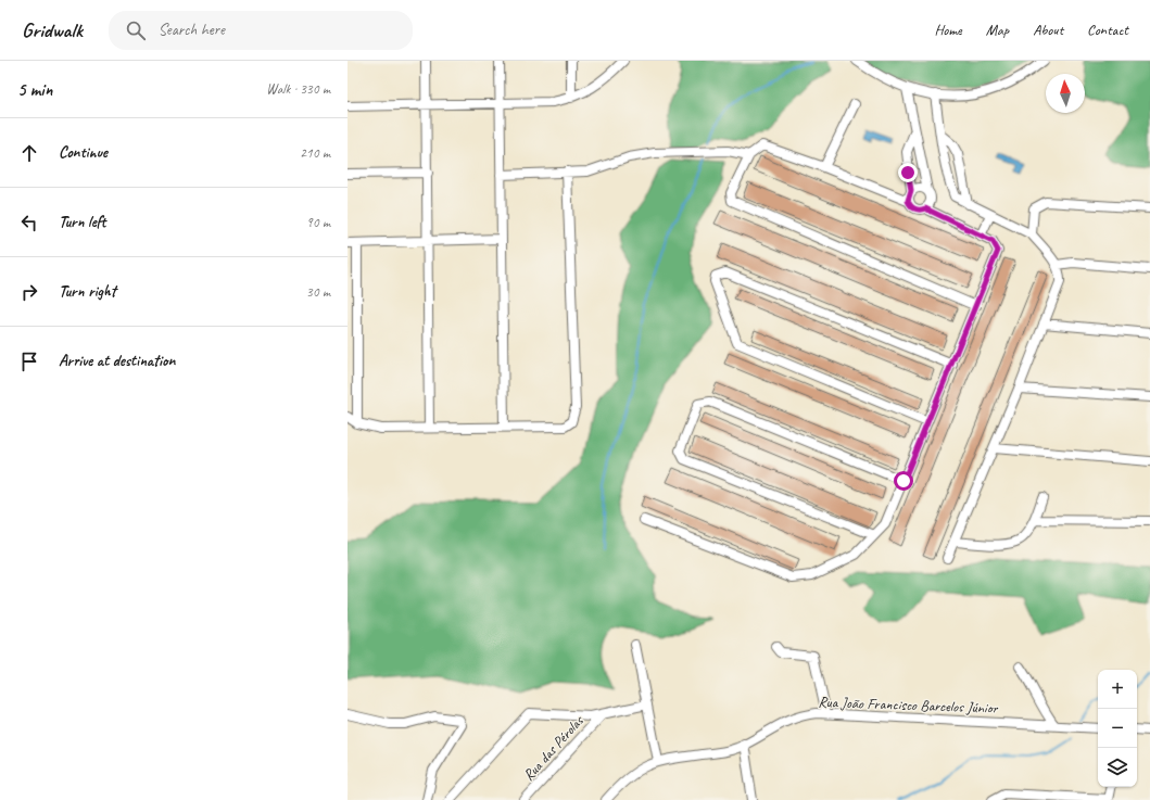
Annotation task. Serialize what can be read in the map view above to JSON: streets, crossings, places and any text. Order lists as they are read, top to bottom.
{
  "streets": {
    "street": ["Rua João Francisco Barcelos Júnior", "Rua das Pérolas"]
  },
  "north": "top",
  "page": {
    "header": "Gridwalk",
    "search": "Search here",
    "nav": [
      "Home",
      "Map",
      "About",
      "Contact"
    ],
    "heading": ["5 min", "Walk · 330 m"],
    "list": [
      ["Continue", "210 m"],
      ["Turn left", "90 m"],
      ["Turn right", "30 m"],
      "Arrive at destination"
    ],
    "map_buttons": ["+", "−"]
  }
}
